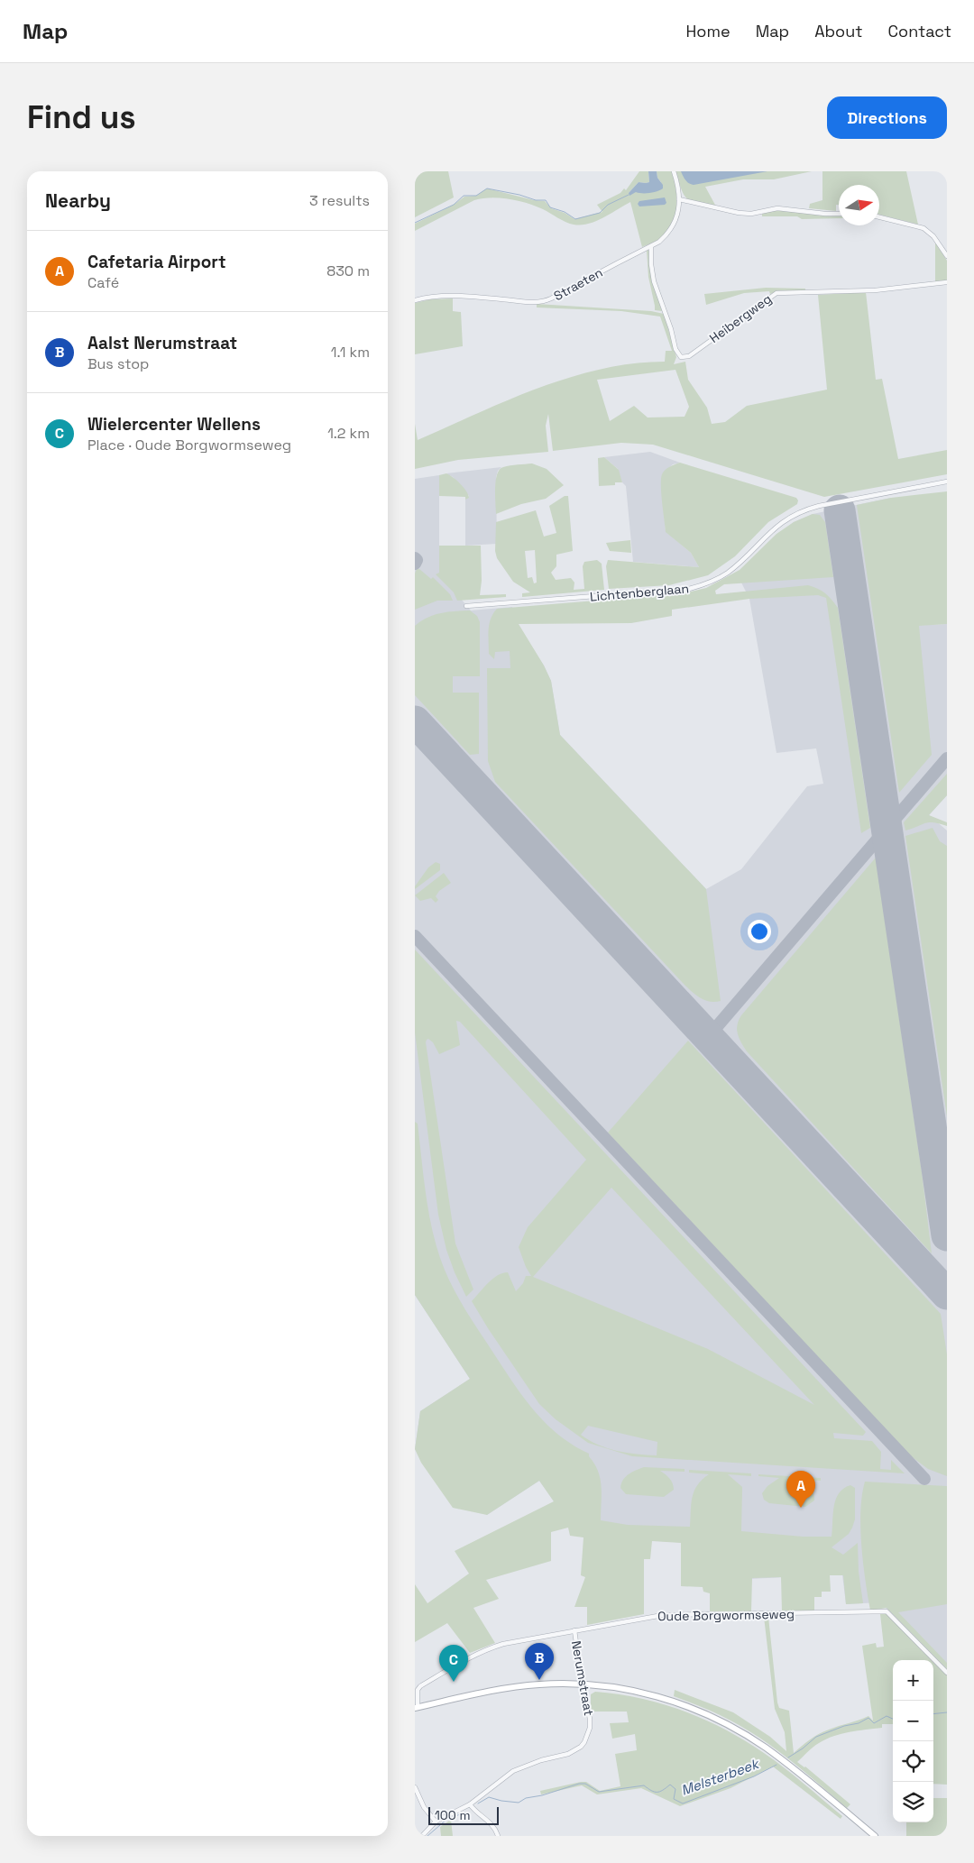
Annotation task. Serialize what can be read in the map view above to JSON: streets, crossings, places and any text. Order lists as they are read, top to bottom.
{
  "streets": {
    "street": [
      "Straeten",
      "Heibergweg",
      "Lichtenberglaan",
      "Oude Borgwormseweg",
      "Nerumstraat"
    ]
  },
  "crossings": [
    ["Straeten", "Heibergweg"],
    ["Oude Borgwormseweg", "Nerumstraat"]
  ],
  "water": ["Melsterbeek"],
  "scale_bar": "100 m",
  "north": "right",
  "page": {
    "header": "Map",
    "nav": [
      "Home",
      "Map",
      "About",
      "Contact"
    ],
    "buttons": "Directions",
    "title": "Find us",
    "heading": ["Nearby", "3 results"],
    "list": [
      {
        "mark": "A",
        "name": "Cafetaria Airport",
        "note": "Café",
        "value": "830 m"
      },
      {
        "mark": "B",
        "name": "Aalst Nerumstraat",
        "note": "Bus stop",
        "value": "1.1 km"
      },
      {
        "mark": "C",
        "name": "Wielercenter Wellens",
        "note": "Place · Oude Borgwormseweg",
        "value": "1.2 km"
      }
    ],
    "pins": ["A", "B", "C"],
    "map_buttons": ["+", "−"],
    "scale": "100 m"
  }
}
